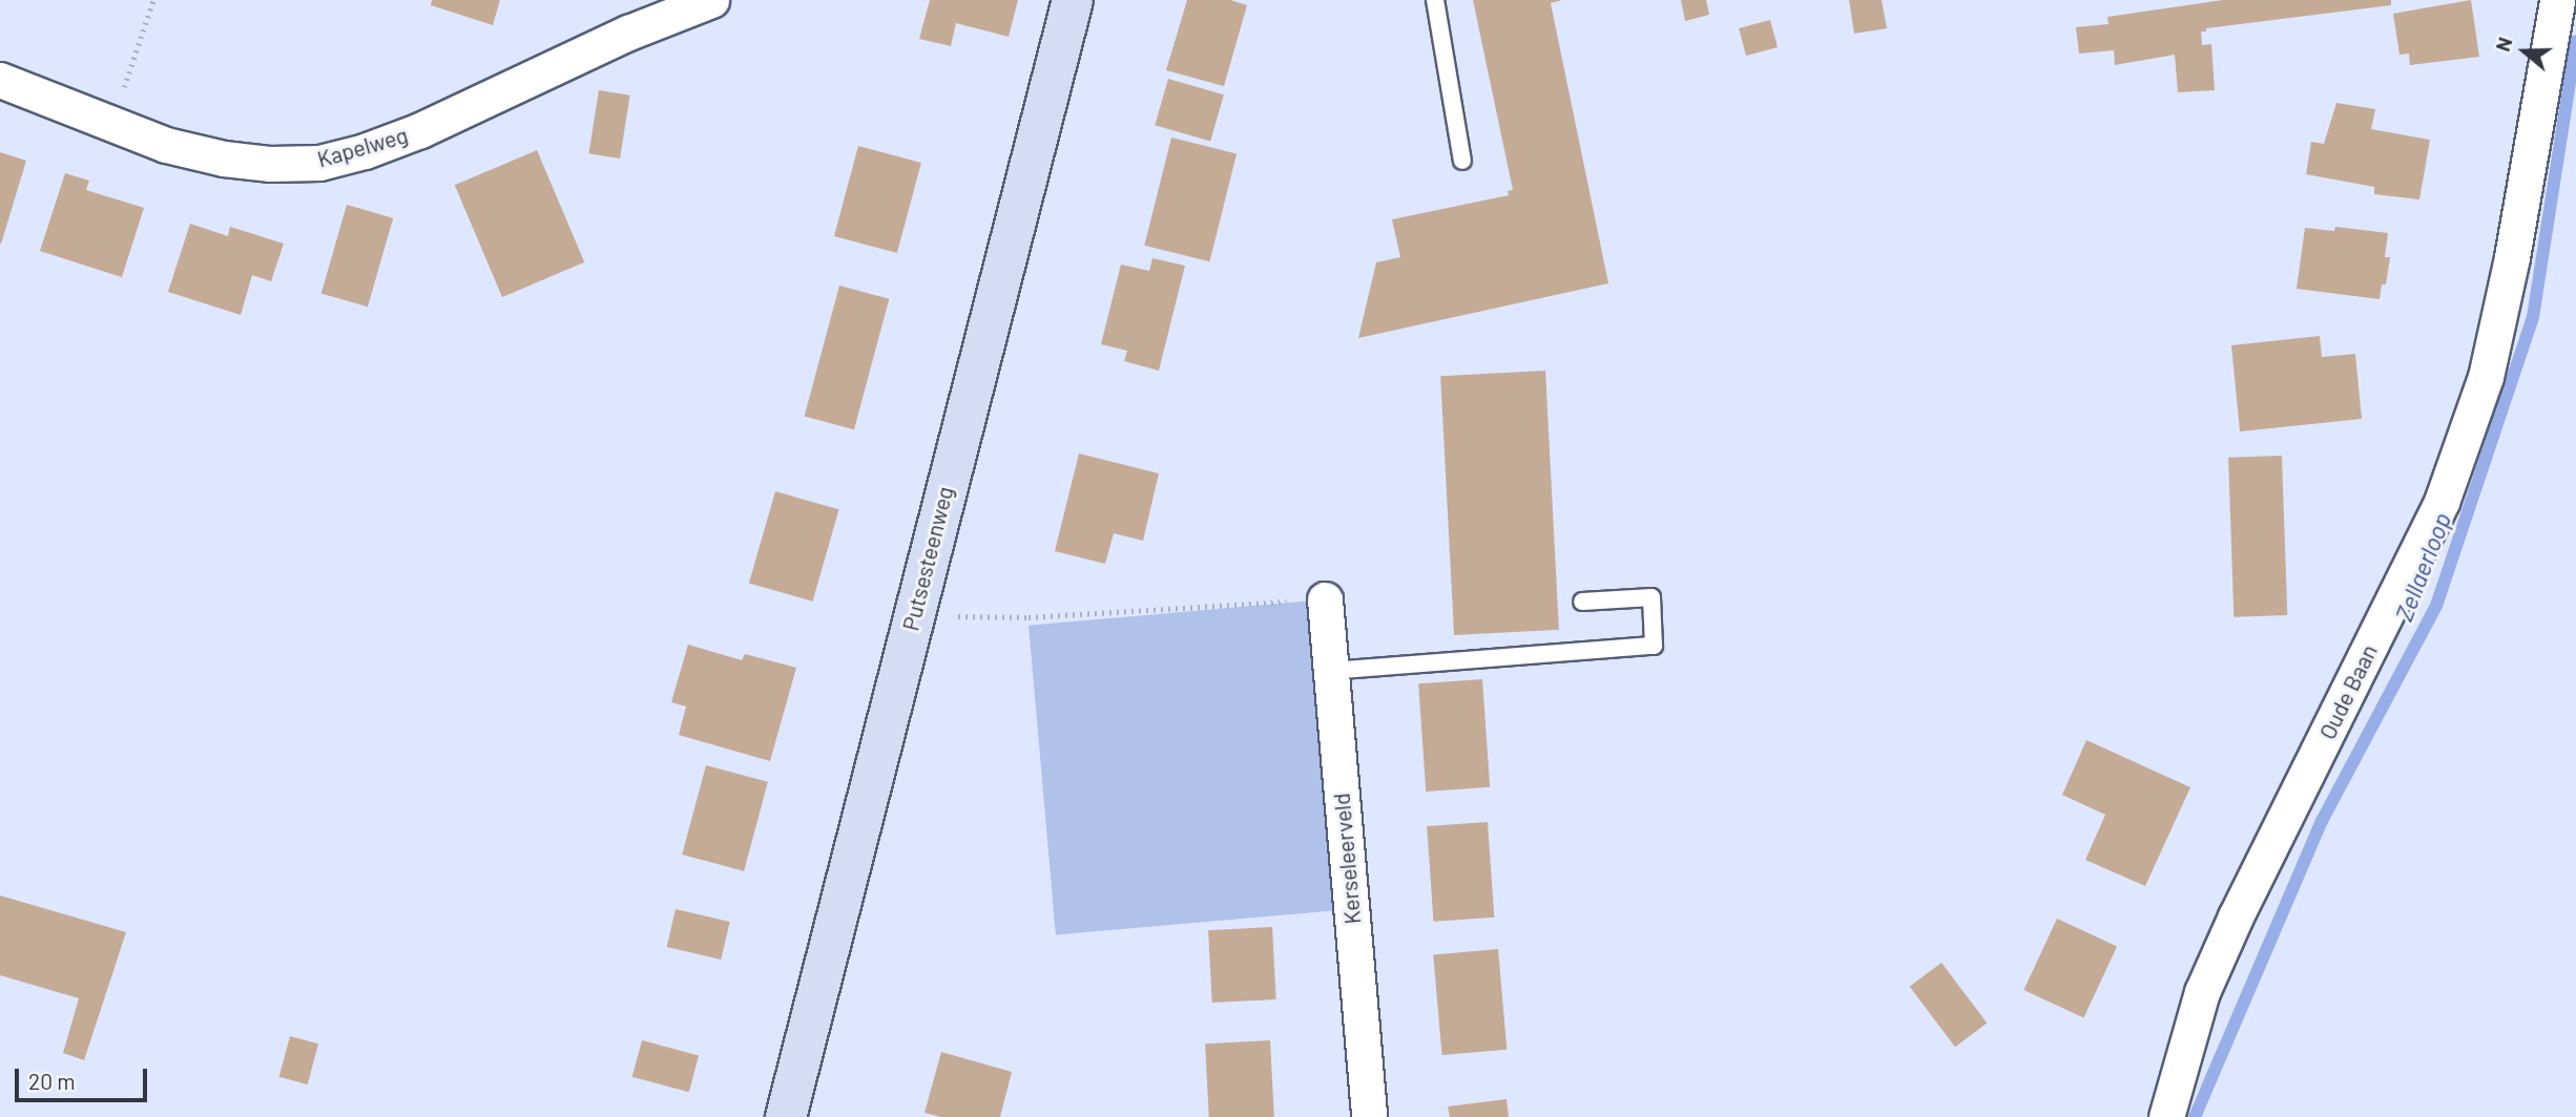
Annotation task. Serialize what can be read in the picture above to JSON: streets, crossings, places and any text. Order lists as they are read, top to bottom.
{
  "streets": {
    "main road": ["Putsesteenweg"],
    "street": ["Kapelweg", "Oude Baan", "Kerseleerveld"]
  },
  "water": ["Zellaerloop"],
  "scale_bar": "20 m",
  "north": "left"
}
